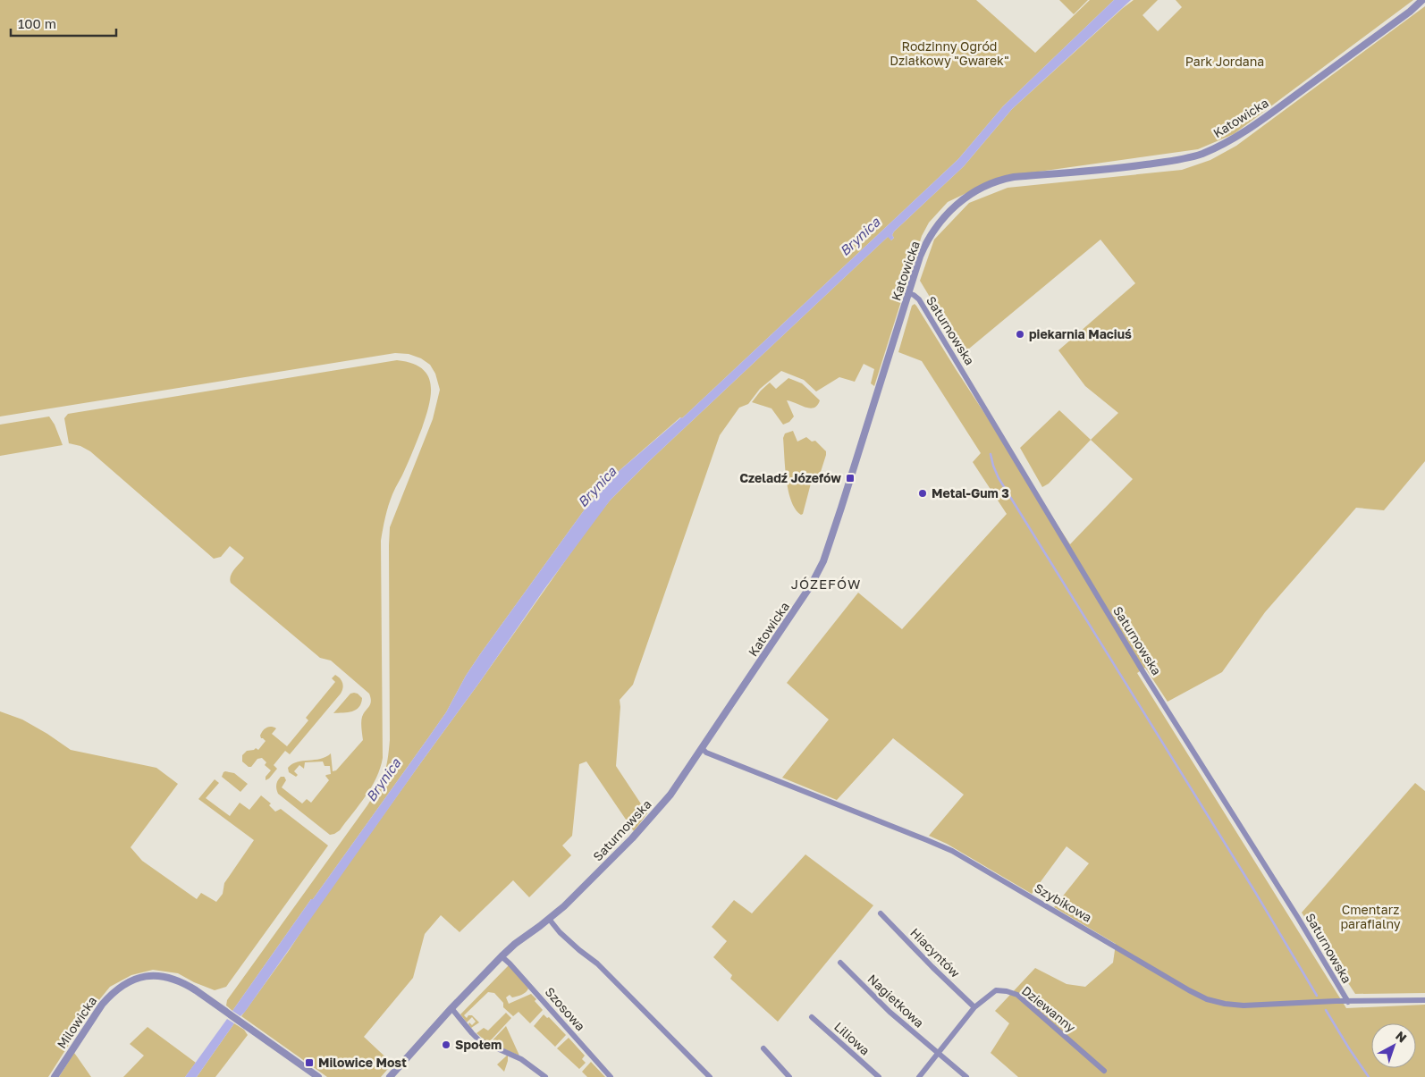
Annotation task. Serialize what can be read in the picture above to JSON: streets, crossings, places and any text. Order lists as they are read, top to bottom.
{
  "streets": {
    "street": [
      "Katowicka",
      "Saturnowska",
      "Szybikowa",
      "Hiacyntów",
      "Nagietkowa",
      "Szosowa",
      "Dziewanny",
      "Milowicka",
      "Liliowa"
    ]
  },
  "crossings": [
    ["Katowicka", "Saturnowska"],
    ["Katowicka", "Szybikowa"],
    ["Saturnowska", "Szybikowa"],
    ["Saturnowska", "Szosowa"],
    ["Hiacyntów", "Dziewanny"]
  ],
  "districts": ["JÓZEFÓW"],
  "water": ["Brynica"],
  "parks": ["Rodzinny Ogród Działkowy \"Gwarek\"", "Park Jordana", "Cmentarz parafialny"],
  "places": {
    "other": ["piekarnia Maciuś", "Metal-Gum 3", "Społem"],
    "transit": ["Czeladź Józefów", "Milowice Most"]
  },
  "scale_bar": "100 m",
  "north": "top right"
}
